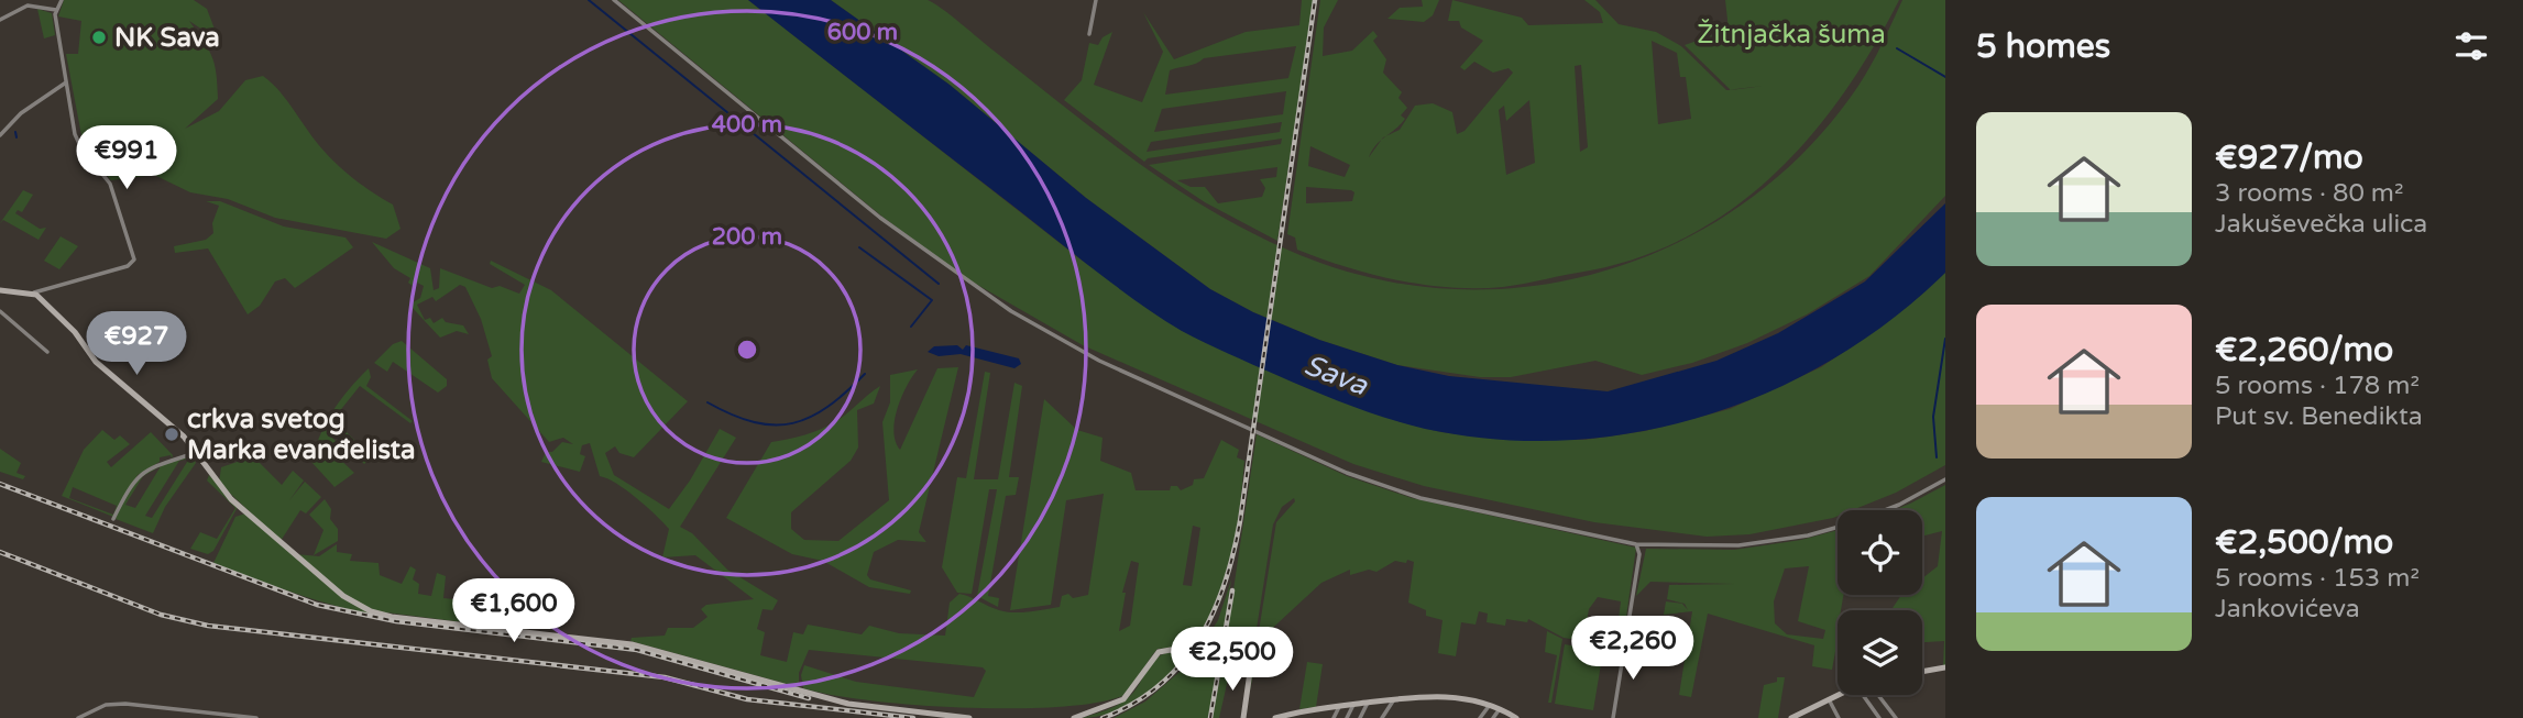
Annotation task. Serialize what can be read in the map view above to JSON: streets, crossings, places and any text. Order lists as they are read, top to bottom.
{
  "water": ["Sava"],
  "parks": ["Žitnjačka šuma"],
  "places": ["NK Sava", "crkva svetog Marka evanđelista"],
  "page": {
    "heading": "5 homes",
    "list": [
      {
        "name": "€927/mo",
        "note": "3 rooms · 80 m² · Jakuševečka ulica"
      },
      {
        "name": "€2,260/mo",
        "note": "5 rooms · 178 m² · Put sv. Benedikta"
      },
      {
        "name": "€2,500/mo",
        "note": "5 rooms · 153 m² · Jankovićeva"
      }
    ],
    "price": [
      "€991",
      "€927",
      "€1,600",
      "€2,260",
      "€2,500"
    ]
  },
  "rings": ["600 m", "400 m", "200 m"]
}
